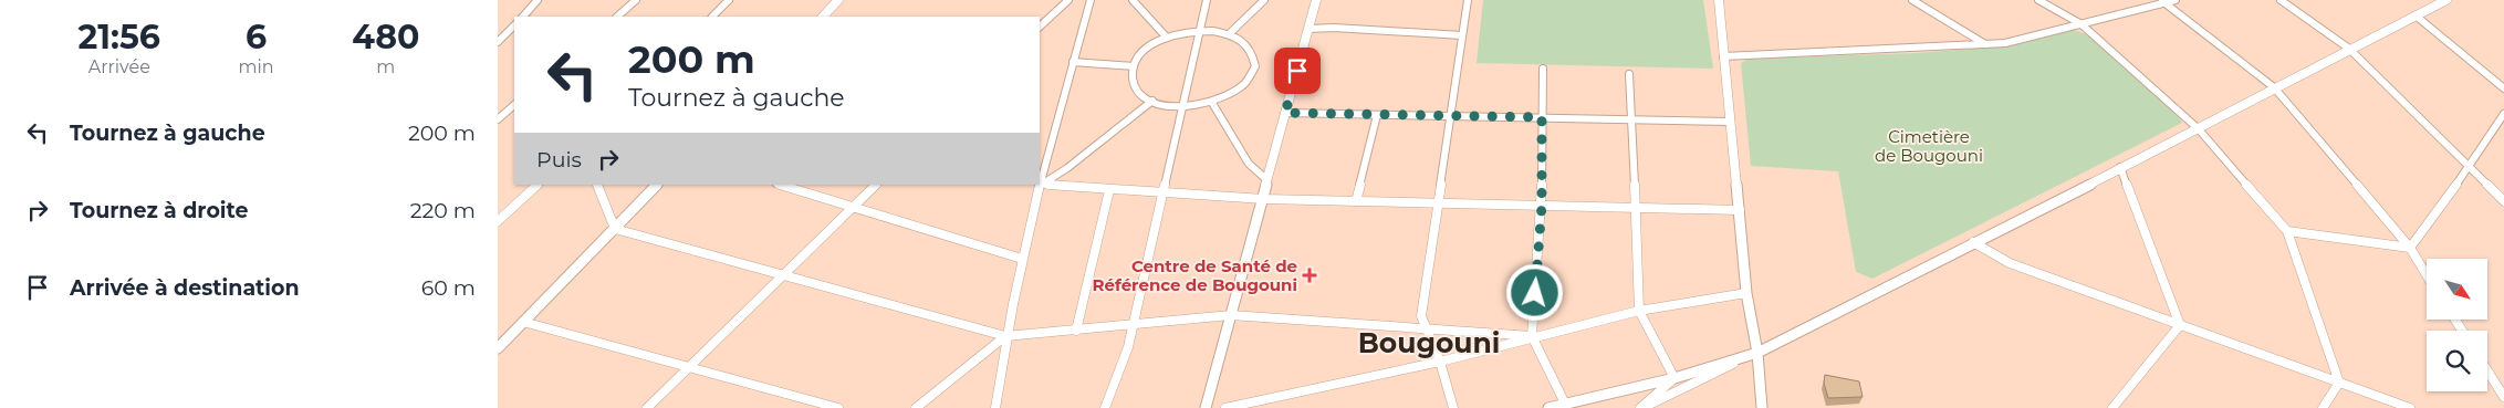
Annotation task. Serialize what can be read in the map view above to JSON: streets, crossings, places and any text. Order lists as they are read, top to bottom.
{
  "districts": ["Bougouni"],
  "parks": ["Cimetière de Bougouni"],
  "places": {
    "health": ["Centre de Santé de Référence de Bougouni"]
  },
  "north": "bottom right",
  "page": {
    "eta": [
      "21:56",
      "Arrivée",
      "6",
      "min",
      "480",
      "m"
    ],
    "turn": ["200 m", "Tournez à gauche"],
    "list": [
      {
        "name": "Tournez à gauche",
        "value": "200 m"
      },
      {
        "name": "Tournez à droite",
        "value": "220 m"
      },
      {
        "name": "Arrivée à destination",
        "value": "60 m"
      }
    ],
    "then": "Puis"
  }
}
